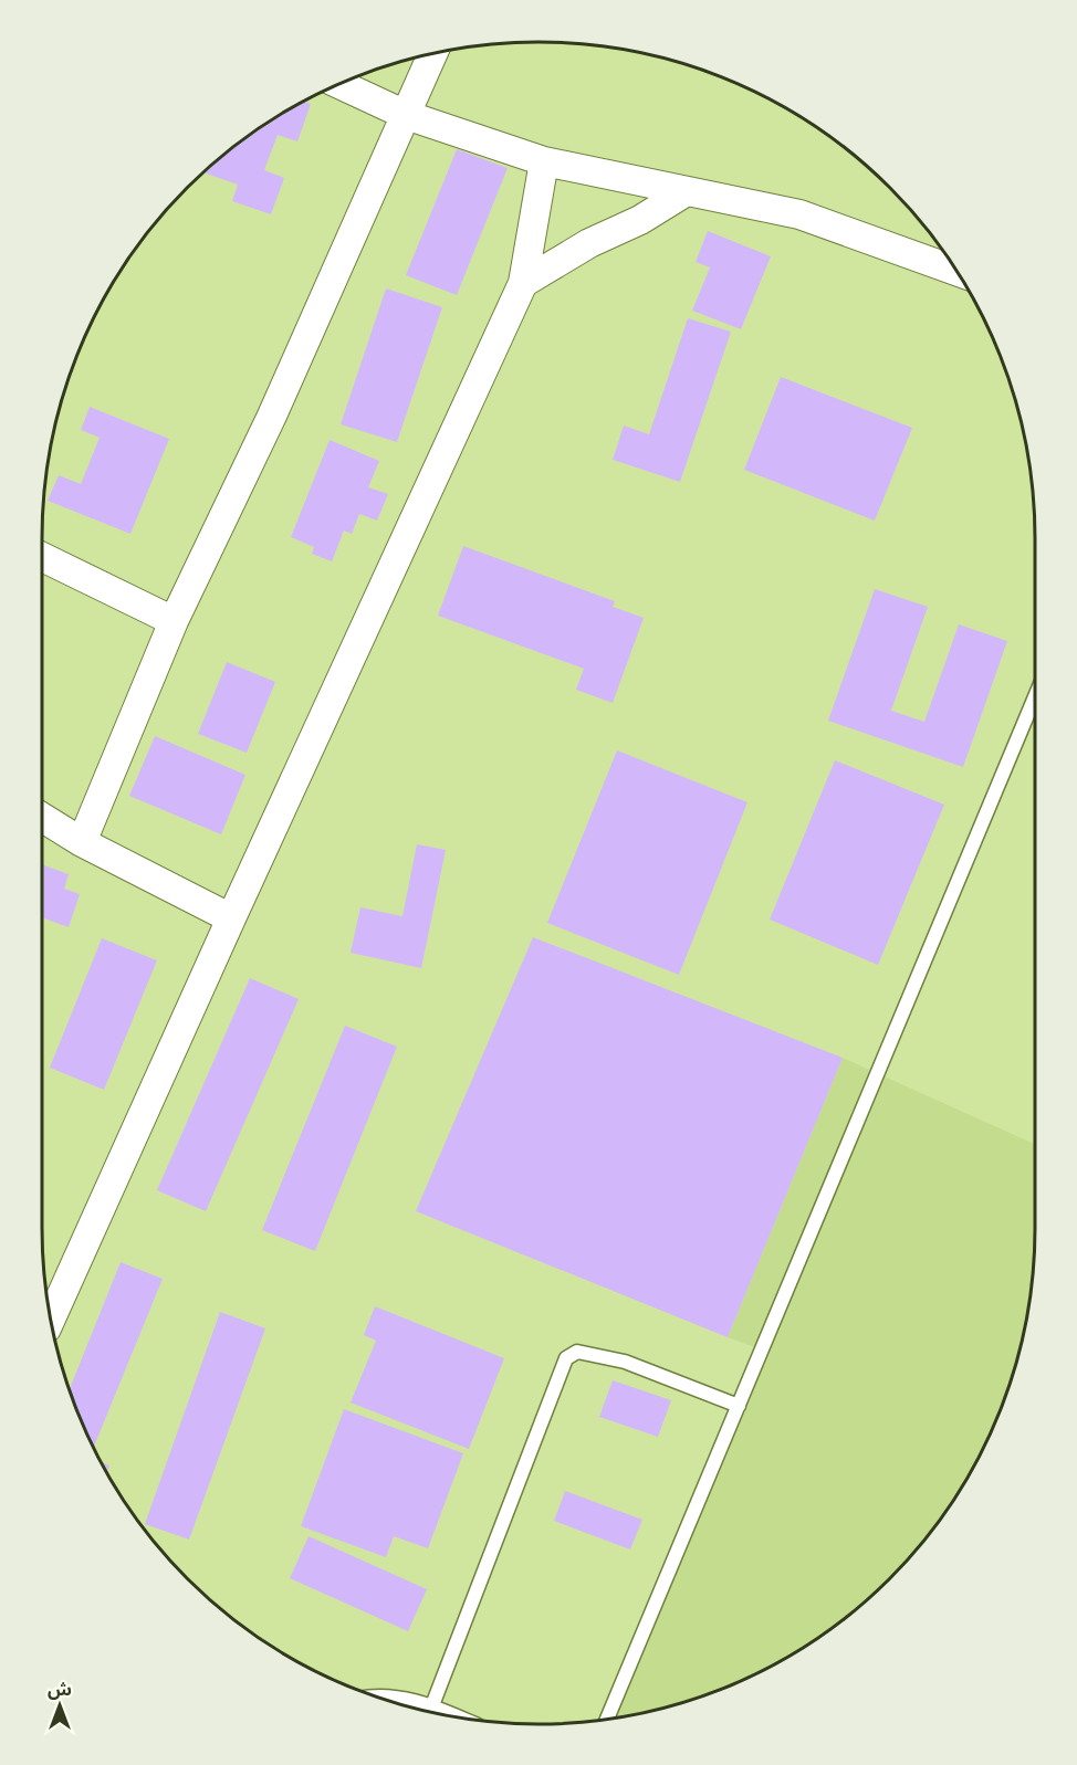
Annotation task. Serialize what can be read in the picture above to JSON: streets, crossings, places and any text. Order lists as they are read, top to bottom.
{
  "north": "top"
}
